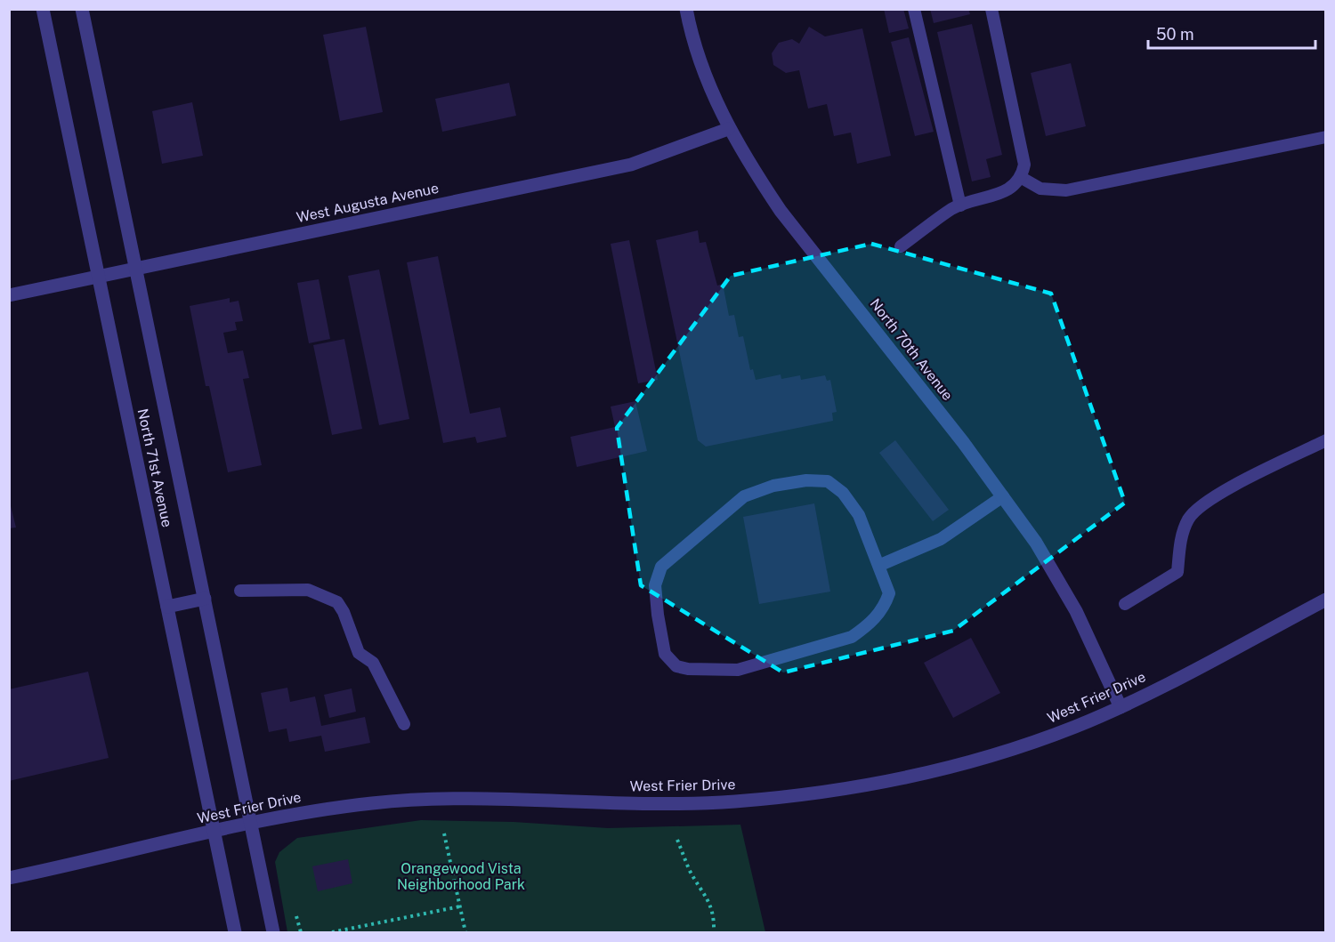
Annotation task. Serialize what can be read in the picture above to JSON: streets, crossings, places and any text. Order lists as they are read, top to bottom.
{
  "streets": {
    "street": [
      "West Augusta Avenue",
      "North 70th Avenue",
      "North 71st Avenue",
      "West Frier Drive"
    ]
  },
  "crossings": [
    ["West Augusta Avenue", "North 70th Avenue"],
    ["West Augusta Avenue", "North 71st Avenue"],
    ["North 70th Avenue", "West Frier Drive"],
    ["North 71st Avenue", "West Frier Drive"]
  ],
  "parks": ["Orangewood Vista Neighborhood Park"],
  "scale_bar": "50 m"
}
